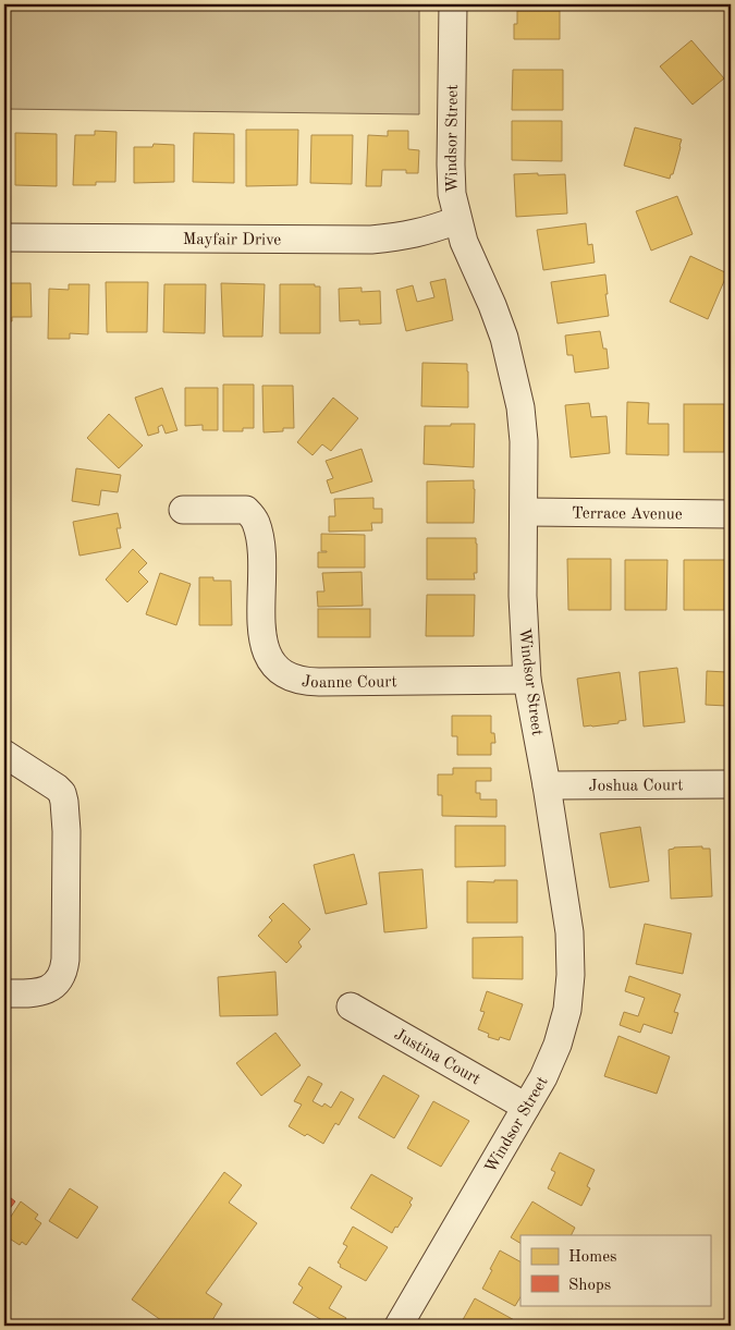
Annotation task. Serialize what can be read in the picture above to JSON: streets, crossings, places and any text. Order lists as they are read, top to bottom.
{
  "streets": {
    "street": [
      "Windsor Street",
      "Mayfair Drive",
      "Terrace Avenue",
      "Joanne Court",
      "Joshua Court",
      "Justina Court"
    ]
  },
  "crossings": [
    ["Windsor Street", "Mayfair Drive"],
    ["Windsor Street", "Terrace Avenue"],
    ["Windsor Street", "Joanne Court"],
    ["Windsor Street", "Joshua Court"],
    ["Windsor Street", "Justina Court"]
  ],
  "legend": ["Homes", "Shops"]
}
